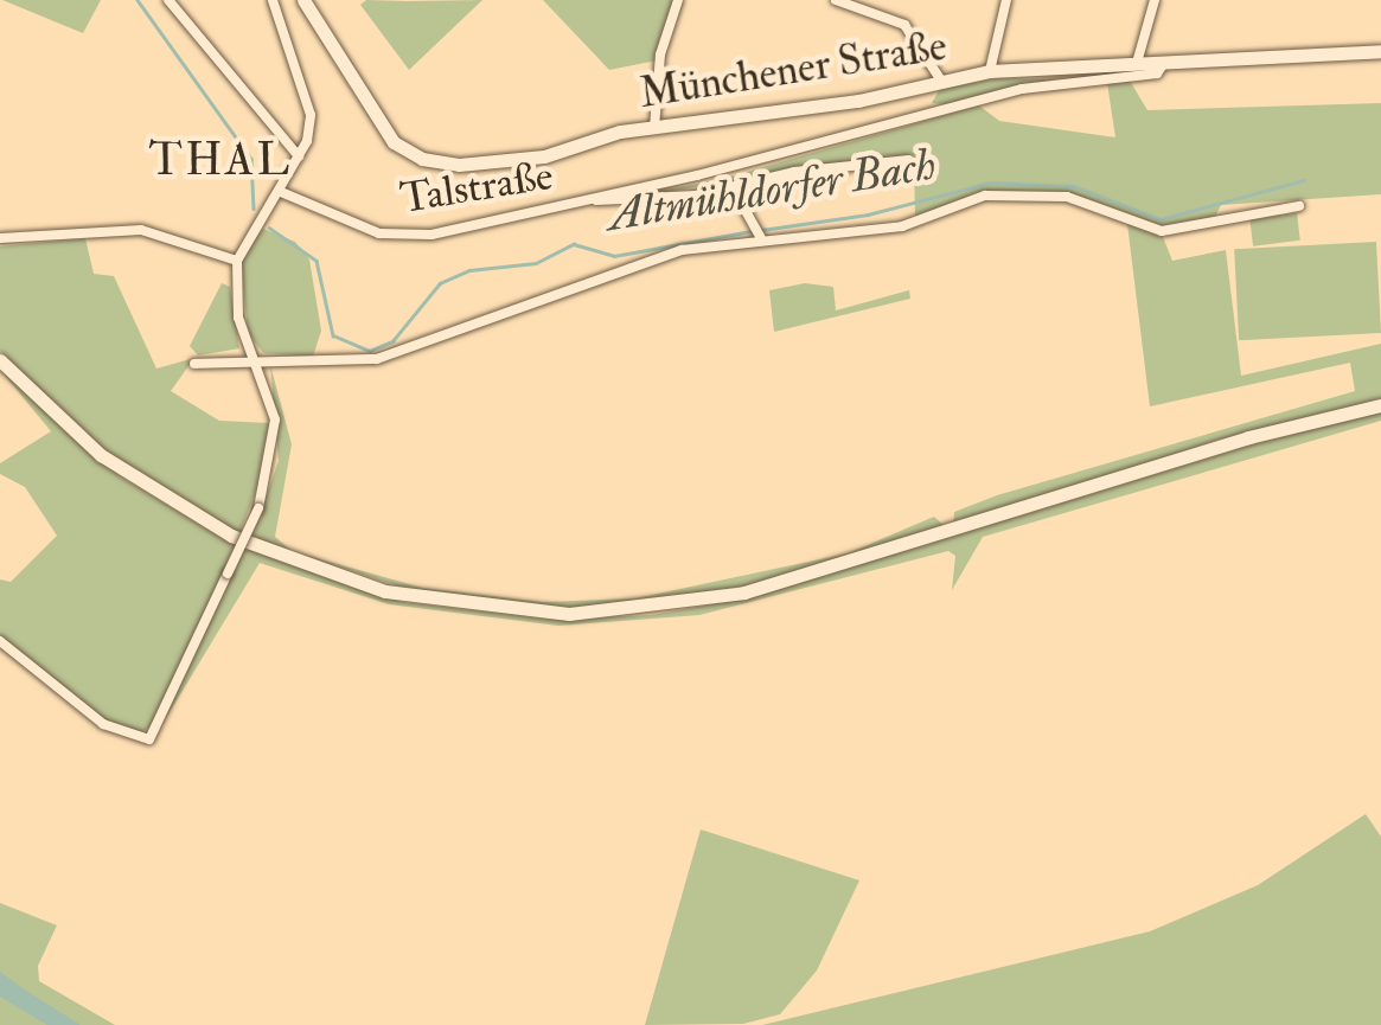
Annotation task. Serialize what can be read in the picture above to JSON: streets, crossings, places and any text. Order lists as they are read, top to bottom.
{
  "streets": {
    "main road": ["Münchener Straße"],
    "street": ["Talstraße"]
  },
  "crossings": [
    ["Münchener Straße", "Talstraße"]
  ],
  "districts": ["THAL"],
  "water": ["Altmühldorfer Bach"]
}
